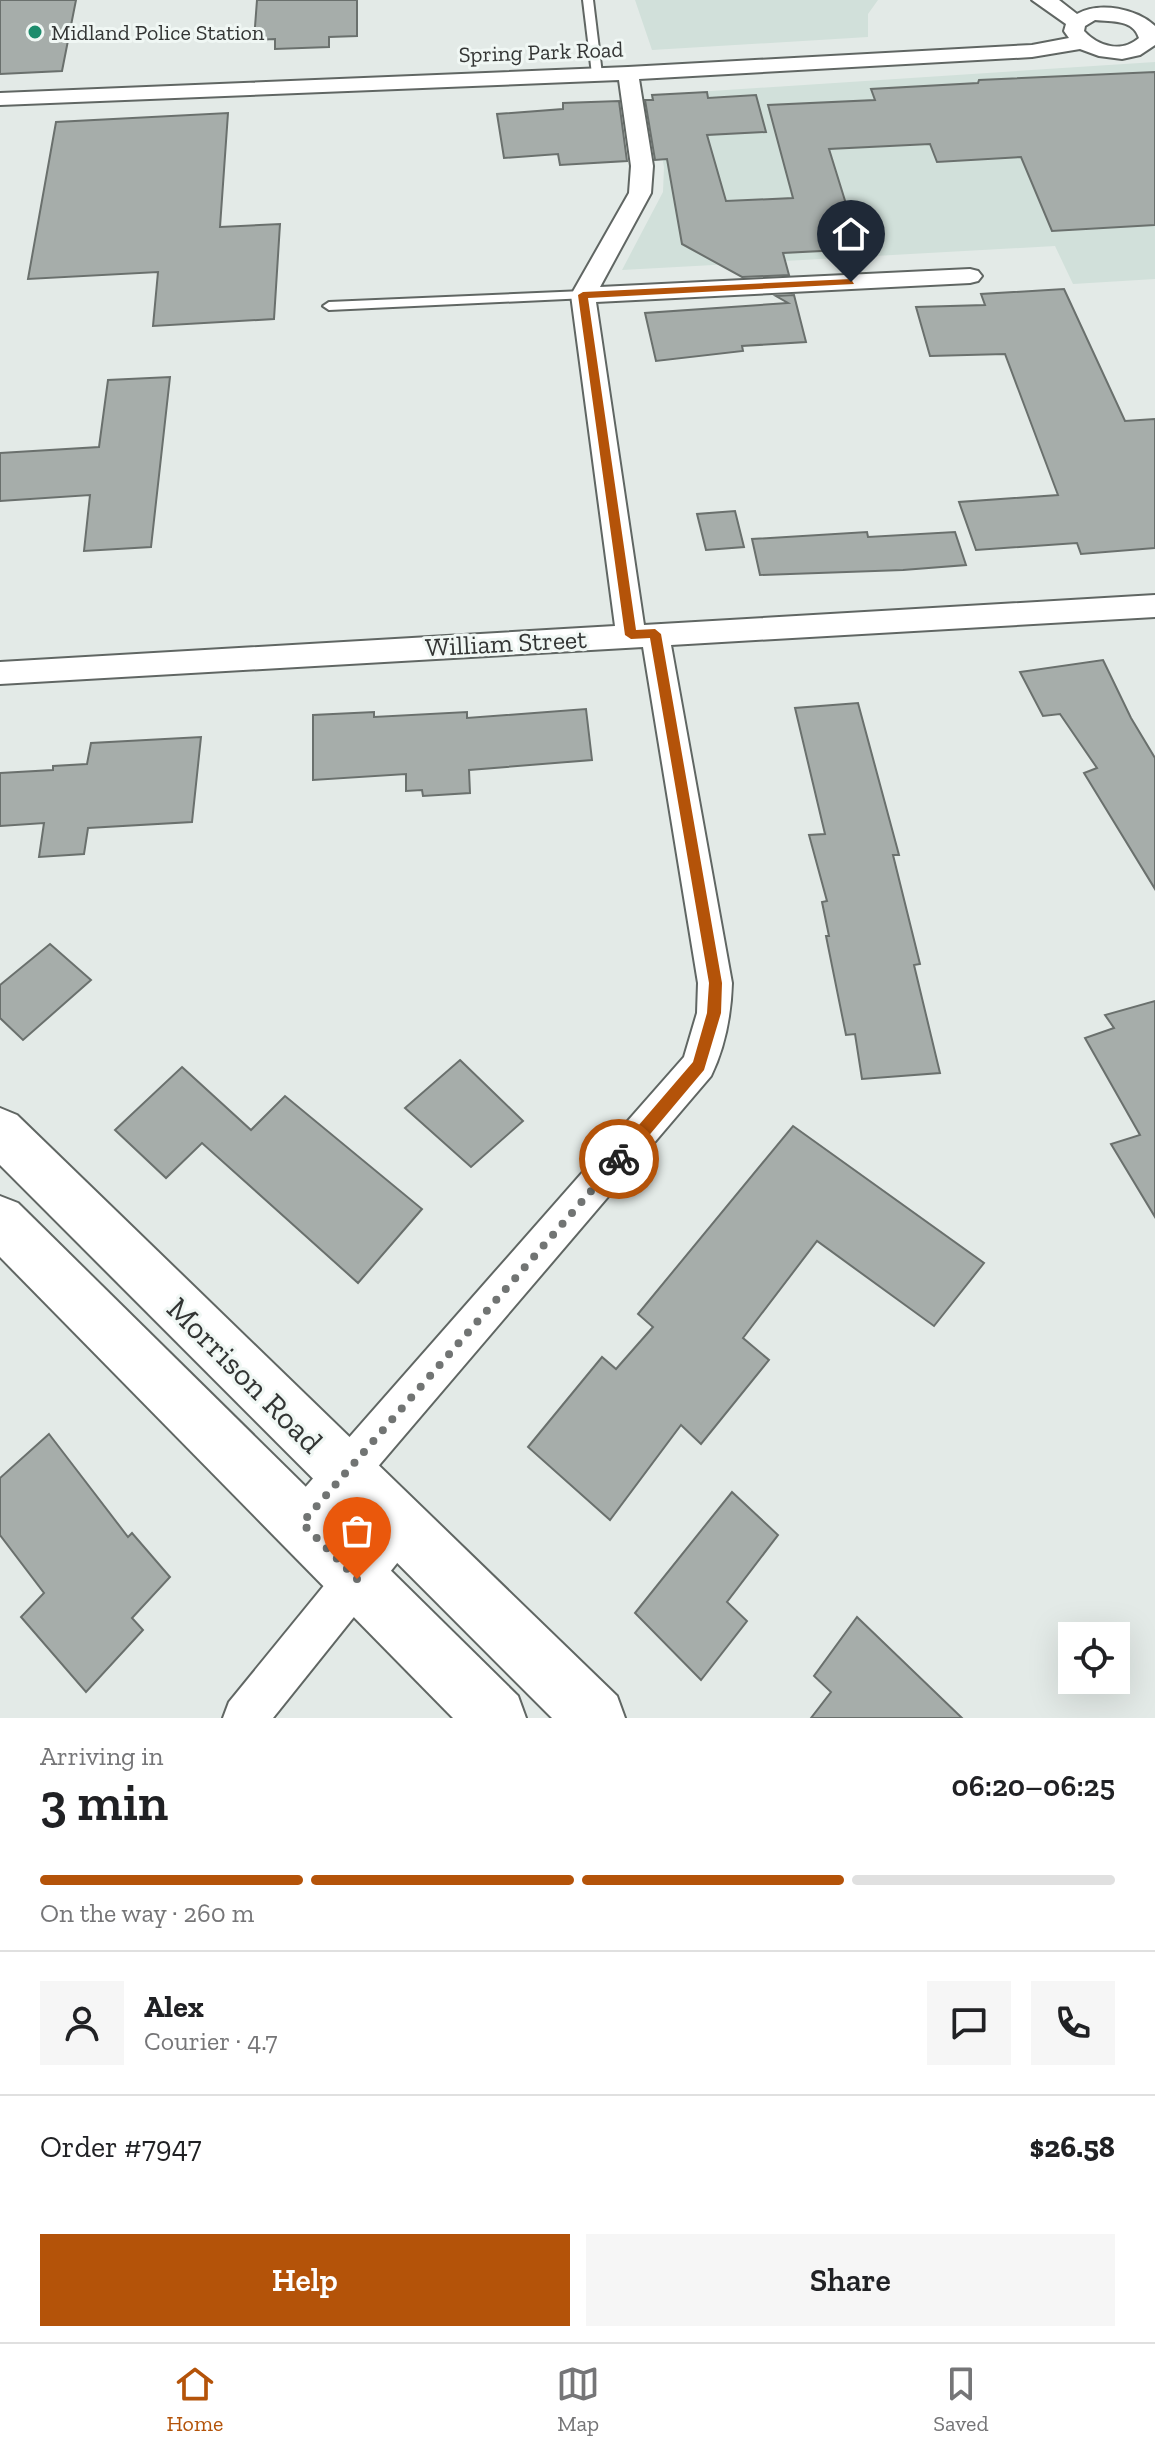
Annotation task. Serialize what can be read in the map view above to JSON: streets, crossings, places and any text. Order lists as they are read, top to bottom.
{
  "streets": {
    "main road": ["Morrison Road"],
    "street": ["Spring Park Road", "William Street"]
  },
  "places": ["Midland Police Station"],
  "page": {
    "heading": ["3 min", "Arriving in", "06:20–06:25"],
    "panel": [
      "Alex",
      "Courier · 4.7",
      "Order #7947",
      "$26.58"
    ],
    "bar": "On the way · 260 m",
    "buttons": ["Help", "Share"],
    "tabs": ["Home", "Map", "Saved"]
  }
}
